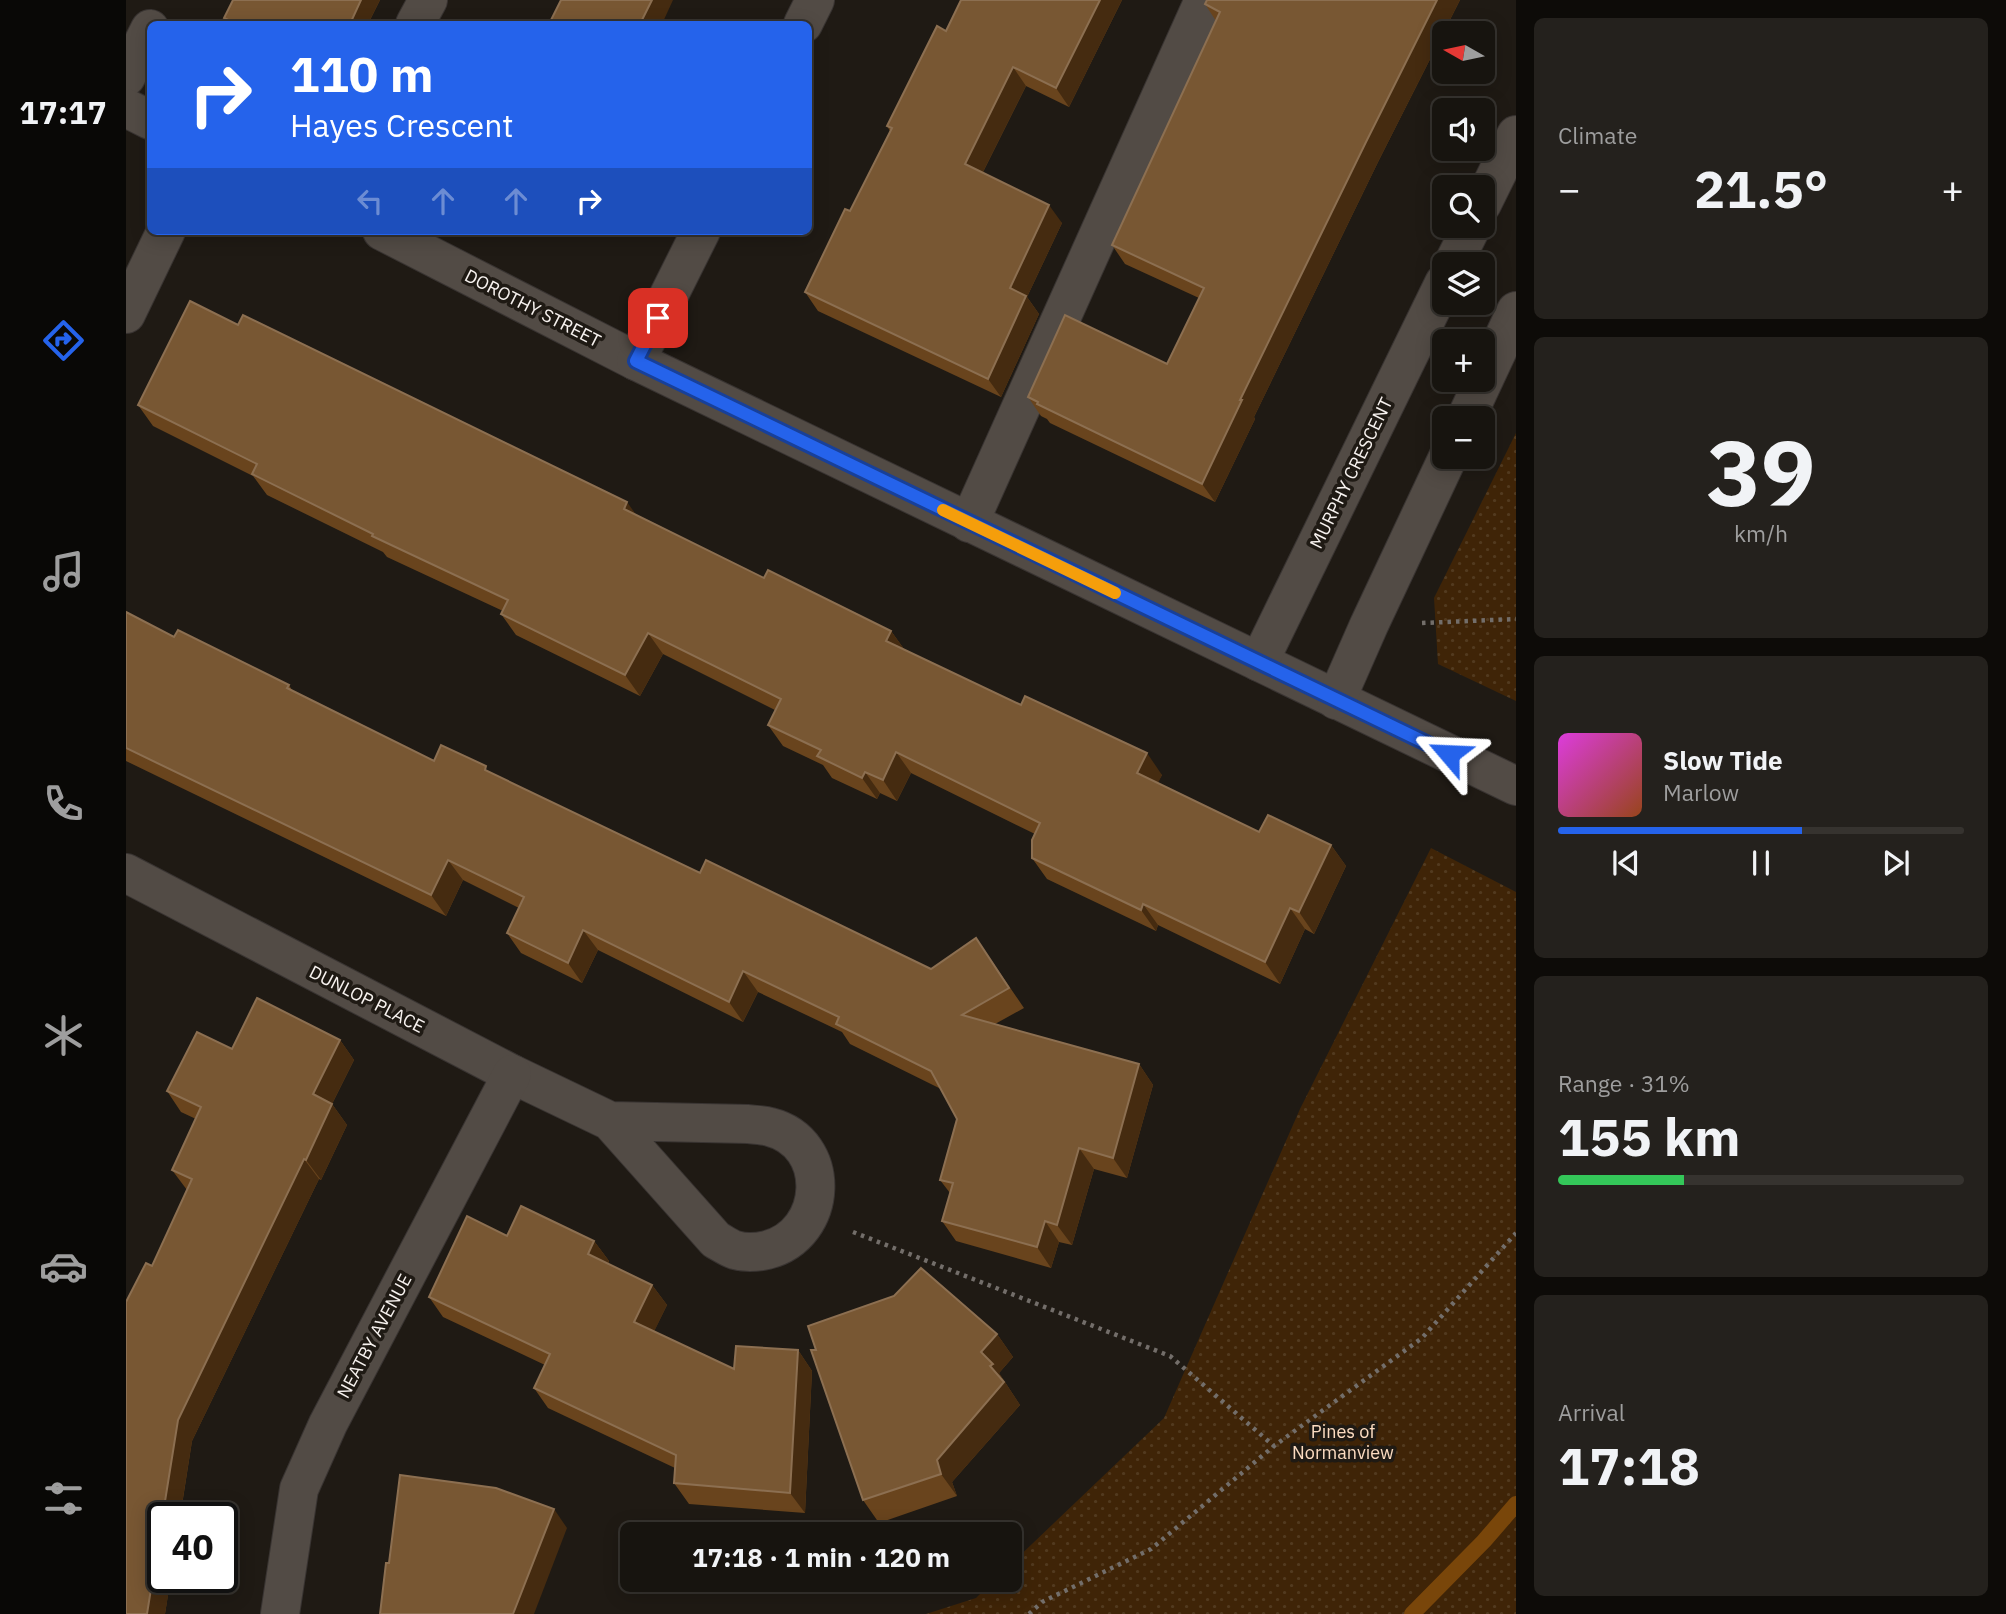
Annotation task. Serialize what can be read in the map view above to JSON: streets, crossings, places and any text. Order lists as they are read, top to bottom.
{
  "streets": {
    "street": [
      "DOROTHY STREET",
      "MURPHY CRESCENT",
      "DUNLOP PLACE",
      "NEATBY AVENUE"
    ]
  },
  "crossings": [
    ["DOROTHY STREET", "MURPHY CRESCENT"],
    ["DUNLOP PLACE", "NEATBY AVENUE"]
  ],
  "parks": ["Pines of Normanview"],
  "north": "left",
  "page": {
    "tabs": "17:17",
    "tile": [
      "Climate",
      ["39", "km/h"],
      ["Range · 31%", "155 km"],
      ["Arrival", "17:18"]
    ],
    "map_buttons": ["+", "−"],
    "turn": ["110 m", "Hayes Crescent"],
    "heat": ["−", "21.5°", "+"],
    "song": ["Slow Tide", "Marlow"],
    "limit": "40",
    "trip": "17:18 · 1 min · 120 m"
  }
}
